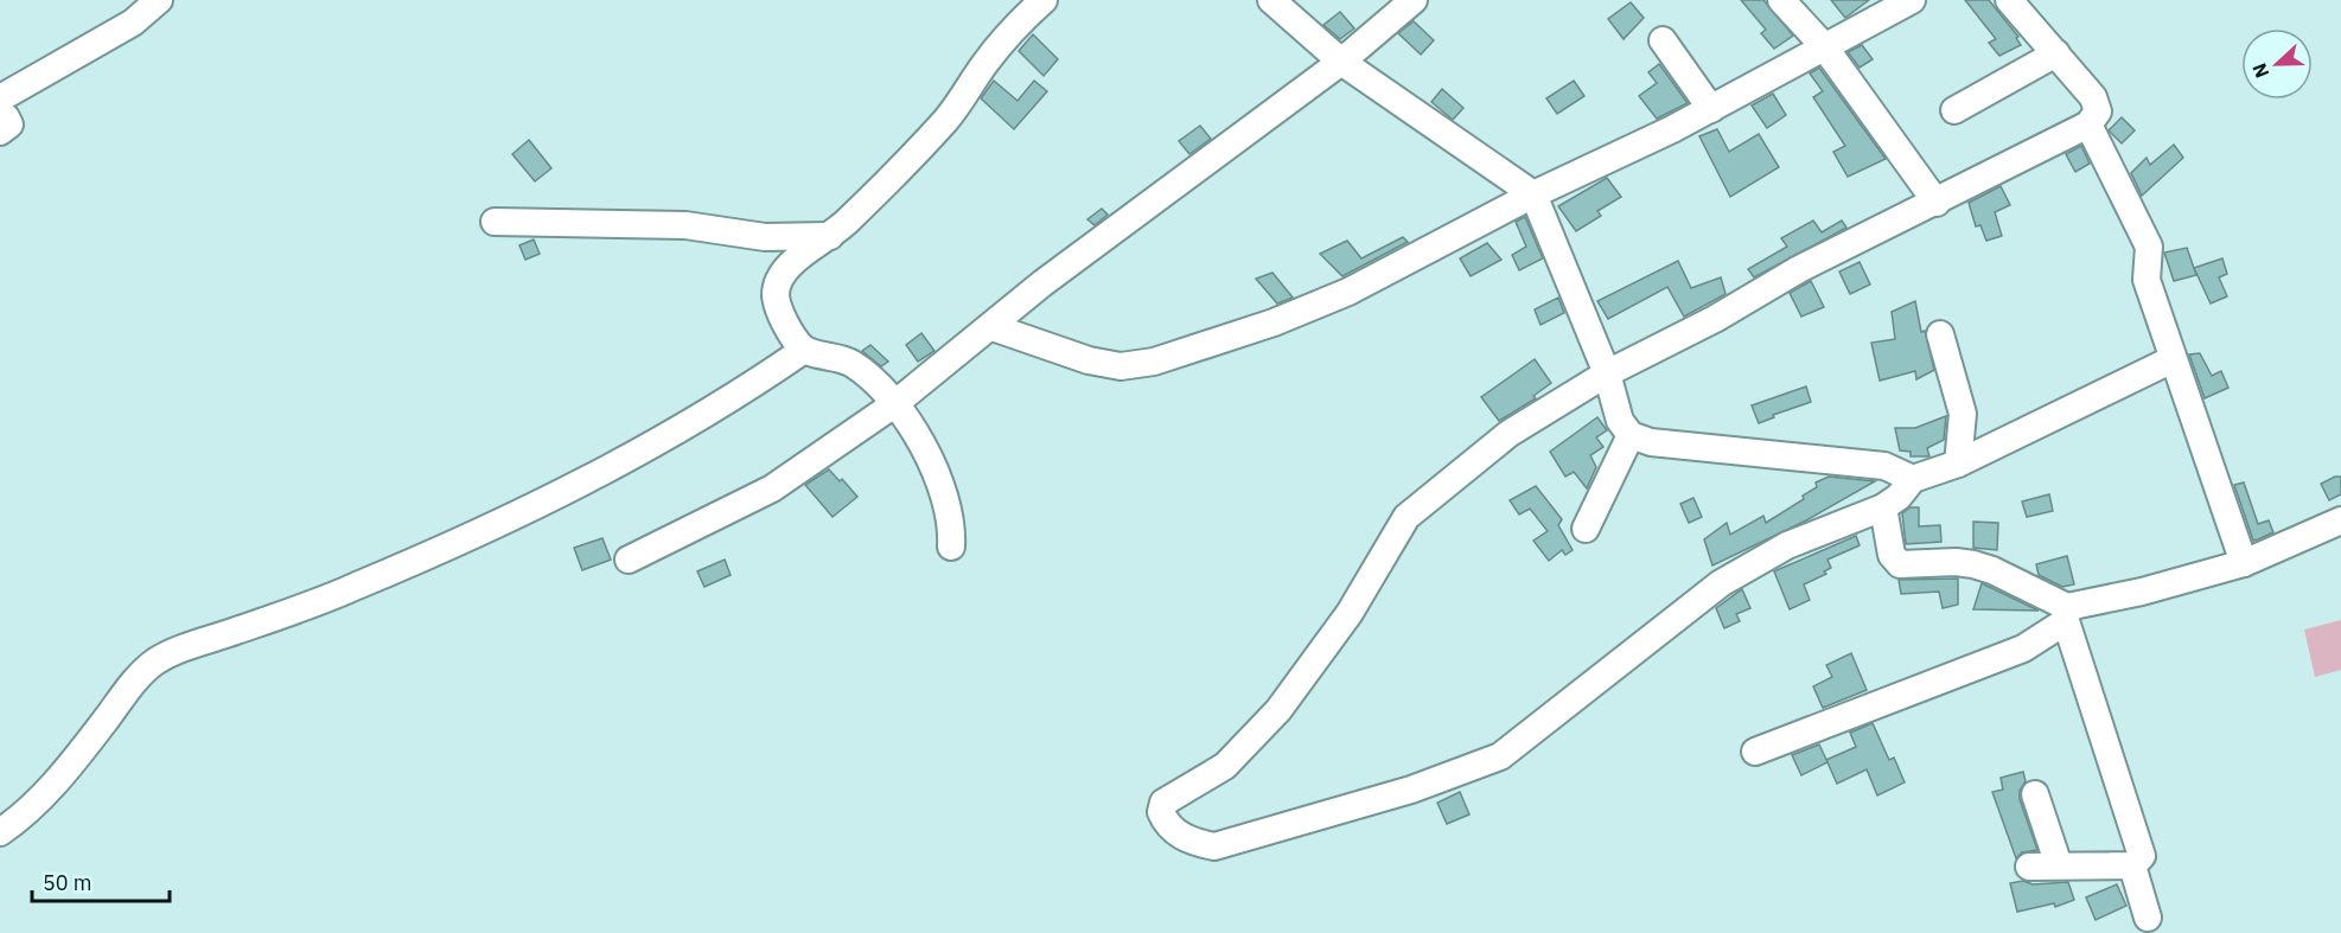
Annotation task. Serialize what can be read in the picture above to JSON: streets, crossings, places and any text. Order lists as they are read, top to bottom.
{
  "scale_bar": "50 m",
  "north": "left"
}
